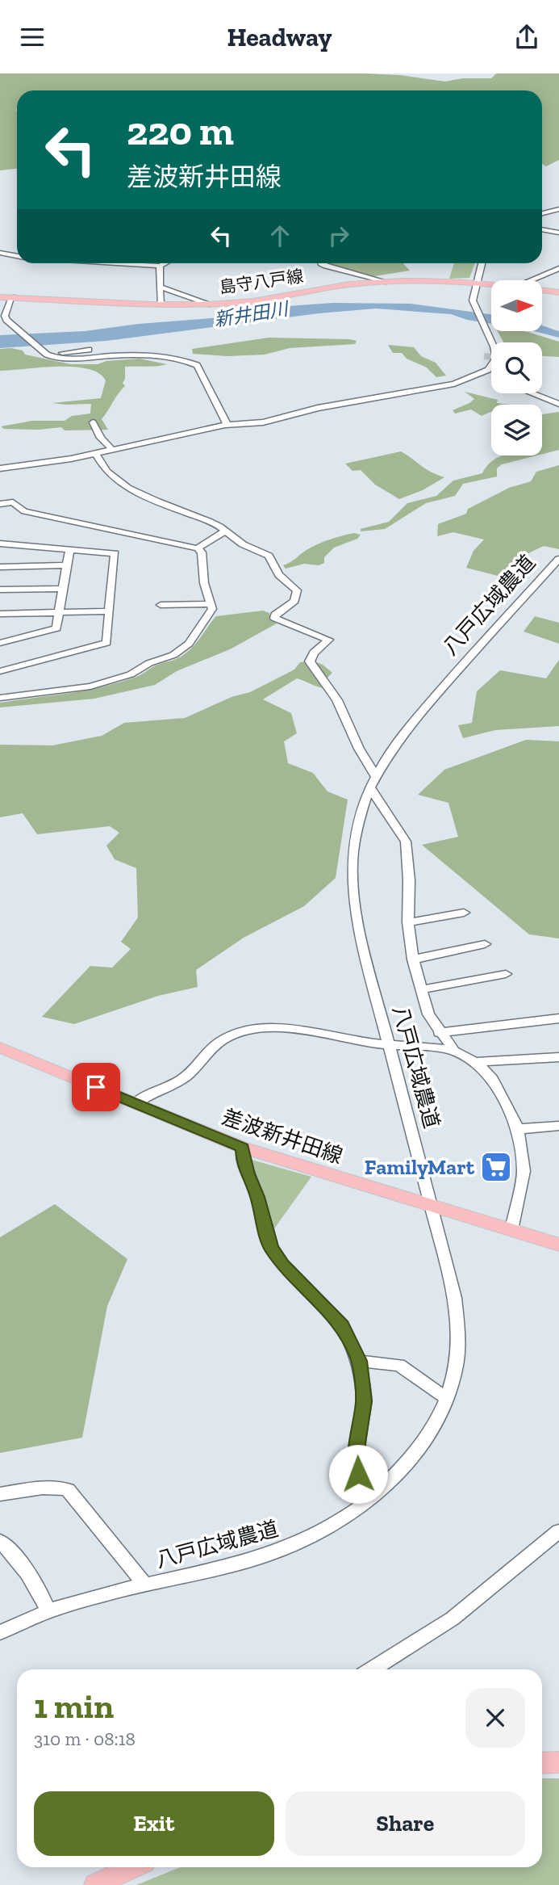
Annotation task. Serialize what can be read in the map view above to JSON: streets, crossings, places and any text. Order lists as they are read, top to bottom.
{
  "streets": {
    "main road": ["島守八戸線", "差波新井田線"],
    "street": ["八戸広域農道"]
  },
  "crossings": [
    ["八戸広域農道", "差波新井田線"]
  ],
  "water": ["新井田川"],
  "places": {
    "supermarket": ["FamilyMart"]
  },
  "north": "right",
  "page": {
    "header": "Headway",
    "turn": ["220 m", "差波新井田線"],
    "heading": ["1 min", "310 m · 08:18"],
    "buttons": ["Exit", "Share"]
  }
}
